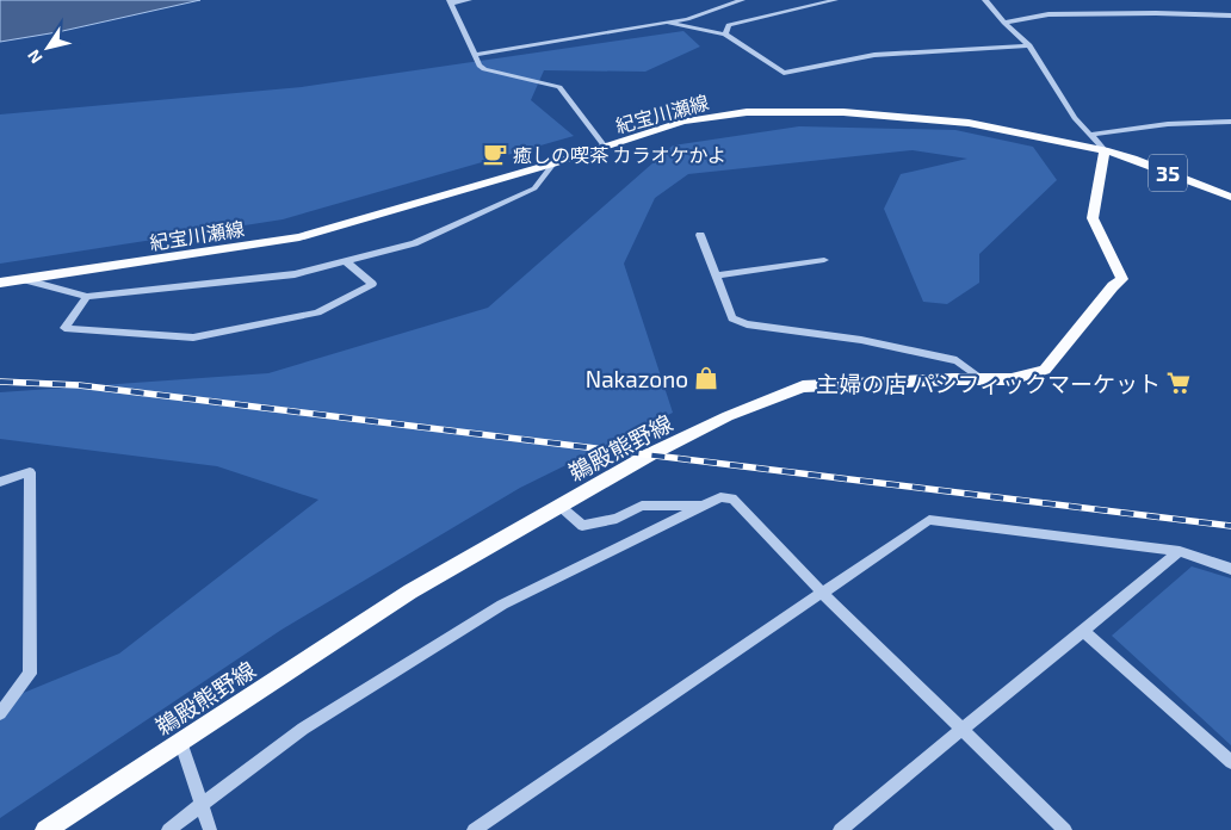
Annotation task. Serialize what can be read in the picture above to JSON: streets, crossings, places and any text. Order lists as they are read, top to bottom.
{
  "streets": {
    "main road": ["紀宝川瀬線", "35", "鵜殿熊野線"]
  },
  "crossings": [
    ["紀宝川瀬線", "鵜殿熊野線"]
  ],
  "places": {
    "cafe": ["癒しの喫茶 カラオケかよ"],
    "shop": ["Nakazono"],
    "supermarket": ["主婦の店 パシフィックマーケット"]
  },
  "north": "bottom left"
}
